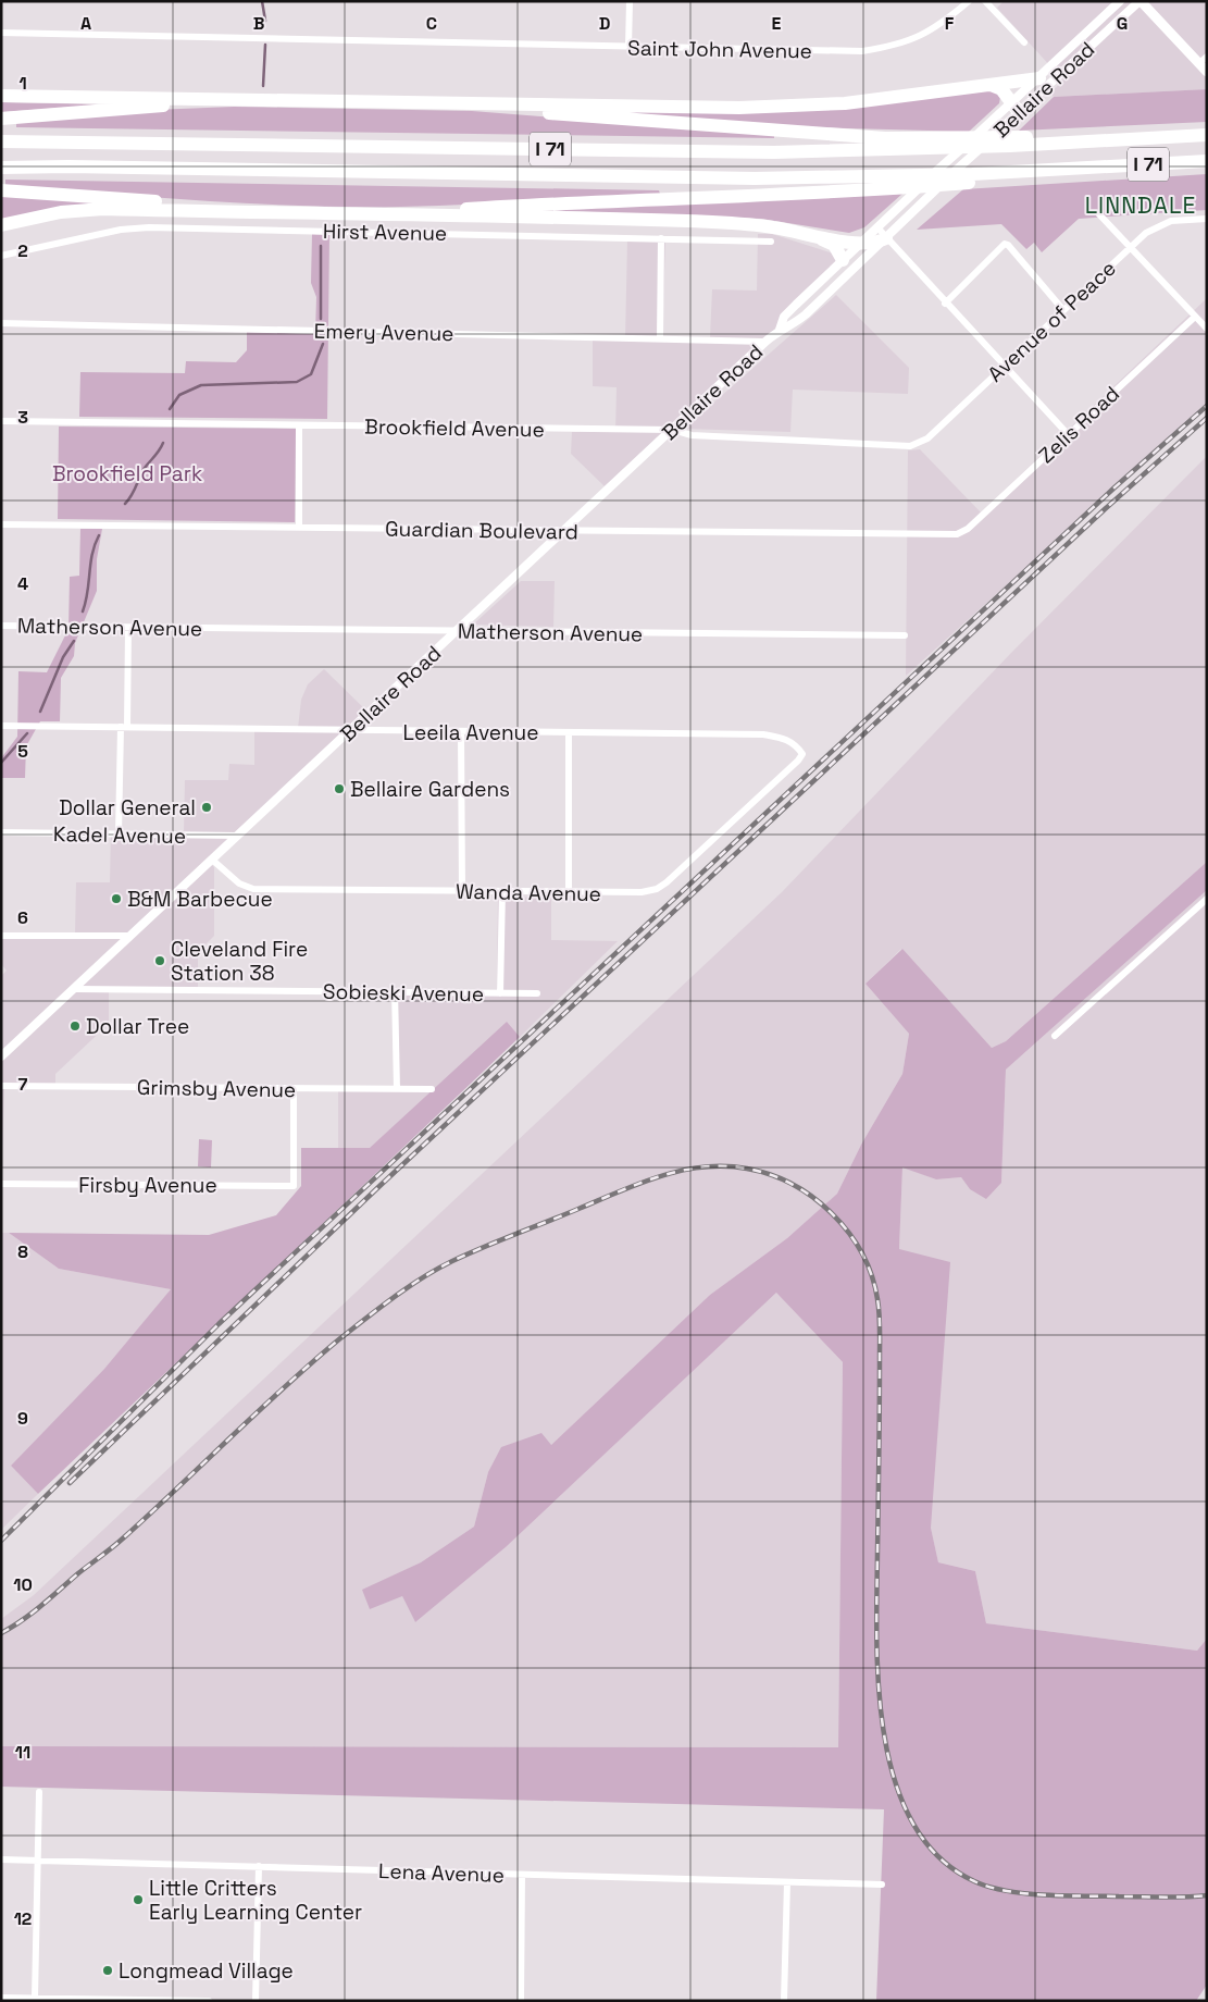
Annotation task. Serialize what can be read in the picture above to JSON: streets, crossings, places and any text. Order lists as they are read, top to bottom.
{
  "streets": {
    "highway": ["I 71"],
    "street": [
      "Saint John Avenue",
      "Bellaire Road",
      "Hirst Avenue",
      "Avenue of Peace",
      "Emery Avenue",
      "Zelis Road",
      "Brookfield Avenue",
      "Guardian Boulevard",
      "Matherson Avenue",
      "Leeila Avenue",
      "Kadel Avenue",
      "Wanda Avenue",
      "Sobieski Avenue",
      "Grimsby Avenue",
      "Firsby Avenue",
      "Lena Avenue"
    ]
  },
  "crossings": [
    ["Bellaire Road", "Emery Avenue"],
    ["Bellaire Road", "Brookfield Avenue"],
    ["Bellaire Road", "Guardian Boulevard"],
    ["Bellaire Road", "Matherson Avenue"],
    ["Bellaire Road", "Leeila Avenue"],
    ["Bellaire Road", "Kadel Avenue"],
    ["Bellaire Road", "Wanda Avenue"],
    ["Bellaire Road", "Sobieski Avenue"],
    ["Avenue of Peace", "Brookfield Avenue"],
    ["Zelis Road", "Guardian Boulevard"],
    ["Leeila Avenue", "Wanda Avenue"],
    ["Grimsby Avenue", "Firsby Avenue"]
  ],
  "districts": ["LINNDALE"],
  "parks": ["Brookfield Park"],
  "places": [
    "Bellaire Gardens",
    "Dollar General",
    "B&M Barbecue",
    "Cleveland Fire Station 38",
    "Dollar Tree",
    "Little Critters Early Learning Center",
    "Longmead Village"
  ],
  "grid": {
    "columns": [
      "A",
      "B",
      "C",
      "D",
      "E",
      "F",
      "G"
    ],
    "rows": [
      "1",
      "2",
      "3",
      "4",
      "5",
      "6",
      "7",
      "8",
      "9",
      "10",
      "11",
      "12"
    ]
  }
}
